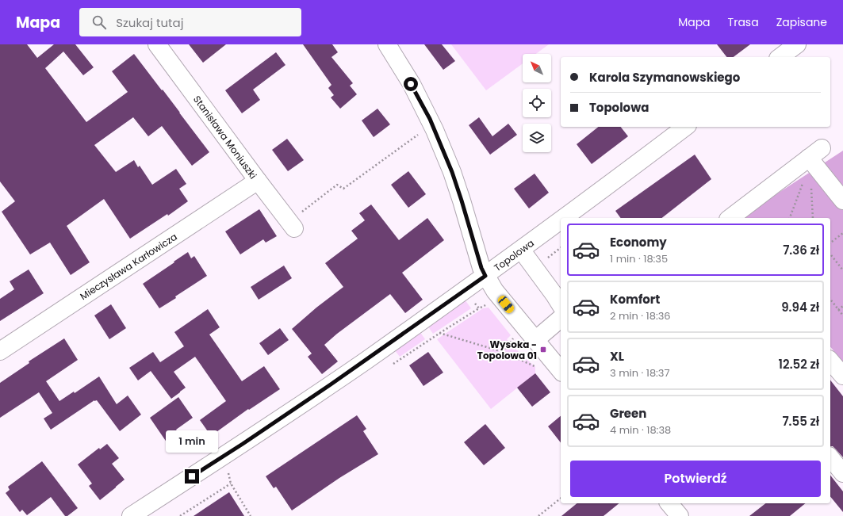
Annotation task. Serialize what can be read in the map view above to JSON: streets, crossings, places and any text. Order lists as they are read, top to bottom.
{
  "streets": {
    "street": ["Stanisława Moniuszki", "Topolowa", "Mieczysława Karłowicza"]
  },
  "crossings": [
    ["Stanisława Moniuszki", "Mieczysława Karłowicza"]
  ],
  "places": {
    "transit": ["Wysoka - Topolowa 01"]
  },
  "north": "top left",
  "page": {
    "header": "Mapa",
    "search": "Szukaj tutaj",
    "nav": ["Mapa", "Trasa", "Zapisane"],
    "banner": ["Karola Szymanowskiego", "Topolowa"],
    "list": [
      {
        "name": "Economy",
        "note": "1 min · 18:35",
        "value": "7.36 zł"
      },
      {
        "name": "Komfort",
        "note": "2 min · 18:36",
        "value": "9.94 zł"
      },
      {
        "name": "XL",
        "note": "3 min · 18:37",
        "value": "12.52 zł"
      },
      {
        "name": "Green",
        "note": "4 min · 18:38",
        "value": "7.55 zł"
      }
    ],
    "bubble": "1 min",
    "buttons": "Potwierdź"
  }
}
